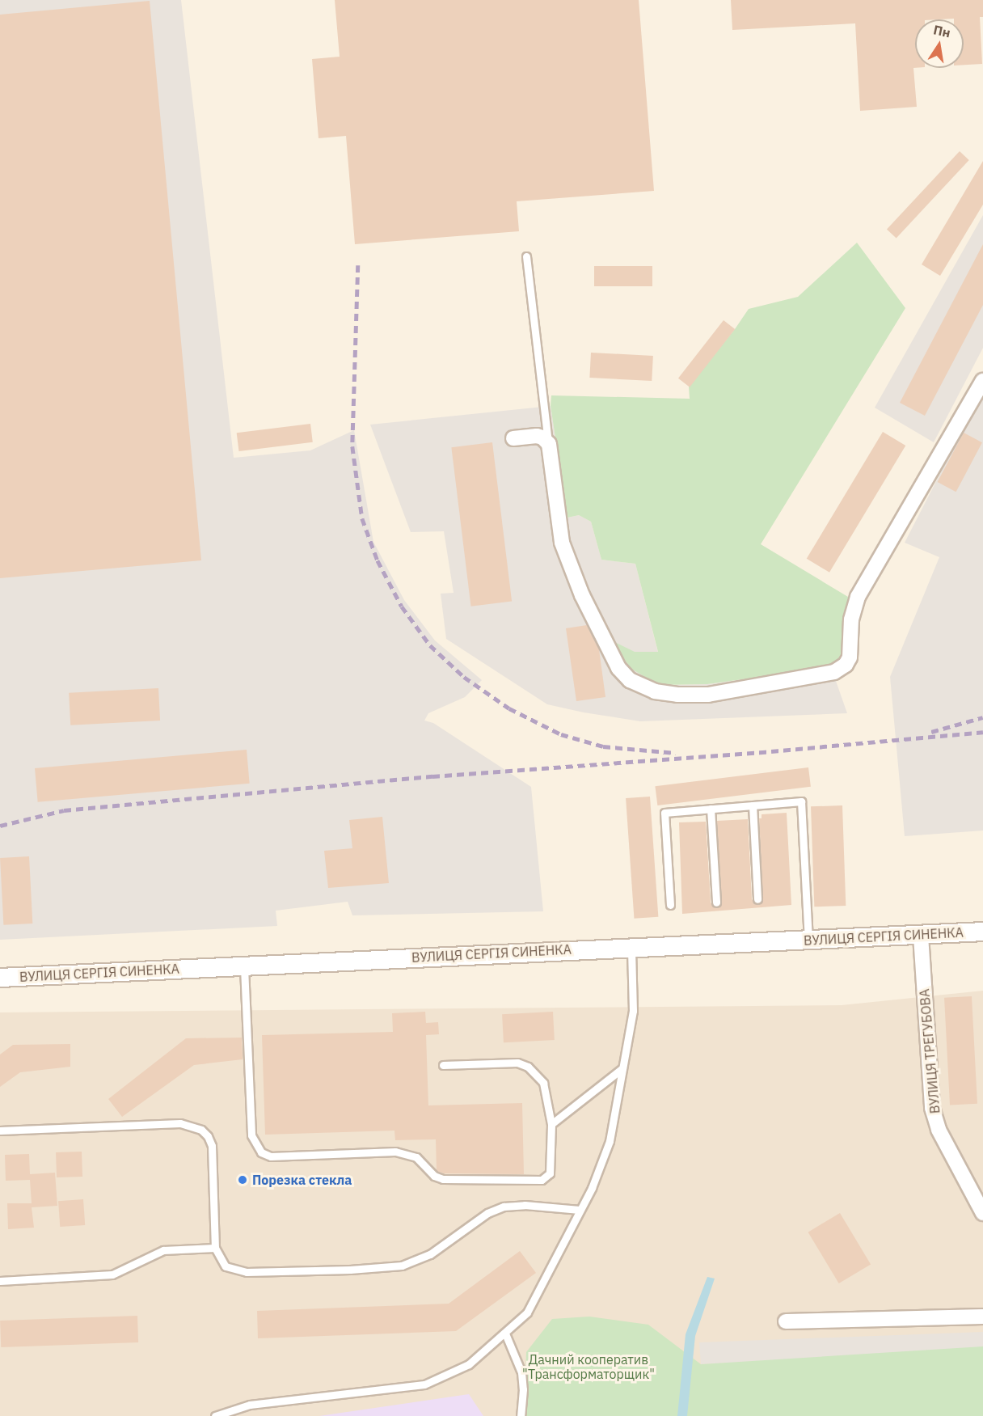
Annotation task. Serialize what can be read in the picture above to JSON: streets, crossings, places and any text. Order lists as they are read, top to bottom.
{
  "streets": {
    "street": ["ВУЛИЦЯ СЕРГІЯ СИНЕНКА", "ВУЛИЦЯ ТРЕГУБОВА"]
  },
  "crossings": [
    ["ВУЛИЦЯ СЕРГІЯ СИНЕНКА", "ВУЛИЦЯ ТРЕГУБОВА"]
  ],
  "parks": ["Дачний кооператив \"Трансформаторщик\""],
  "places": ["Порезка стекла"],
  "north": "top"
}
